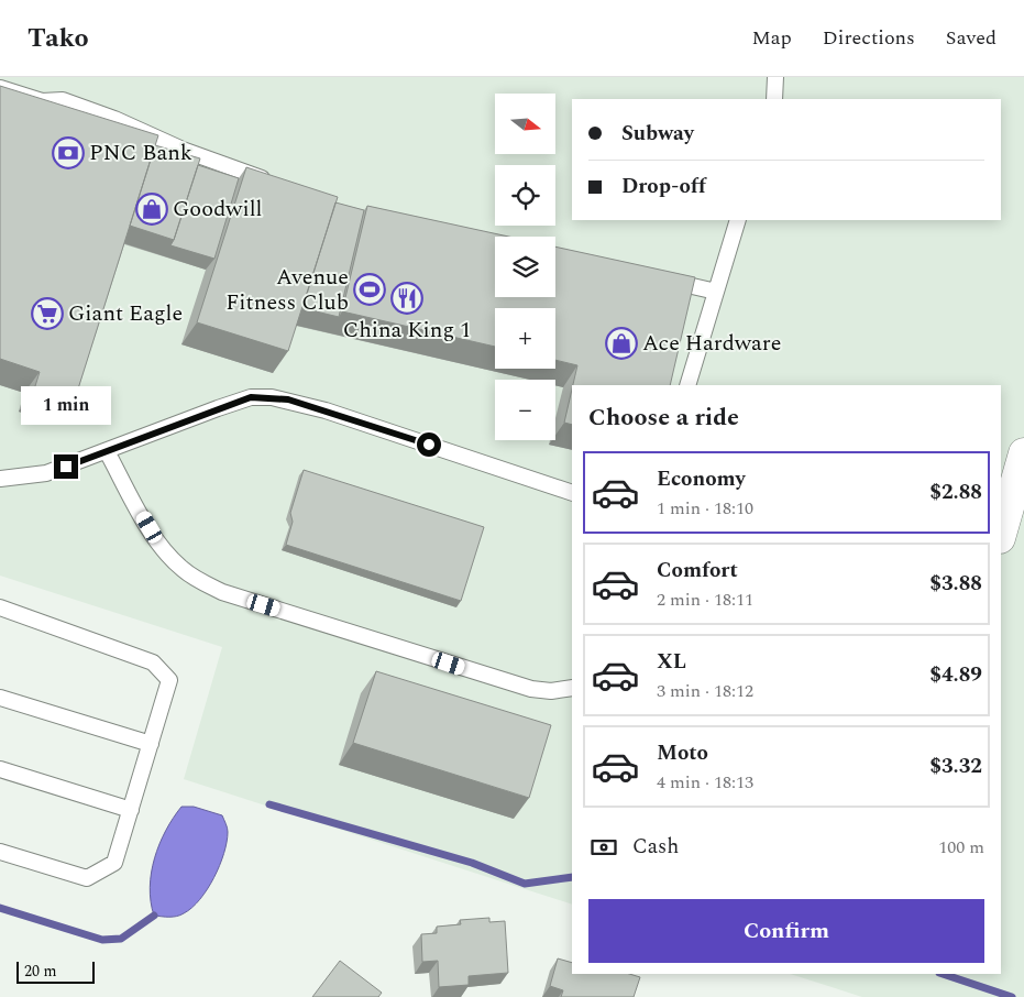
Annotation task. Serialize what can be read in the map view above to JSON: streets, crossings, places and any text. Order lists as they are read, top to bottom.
{
  "places": {
    "bank": ["PNC Bank"],
    "shop": ["Goodwill", "Ace Hardware"],
    "sports": ["Avenue Fitness Club"],
    "restaurant": ["China King 1"],
    "supermarket": ["Giant Eagle"]
  },
  "scale_bar": "20 m",
  "north": "right",
  "page": {
    "header": "Tako",
    "nav": ["Map", "Directions", "Saved"],
    "map_buttons": ["+", "−"],
    "banner": ["Subway", "Drop-off"],
    "heading": "Choose a ride",
    "bubble": "1 min",
    "list": [
      {
        "name": "Economy",
        "note": "1 min · 18:10",
        "value": "$2.88"
      },
      {
        "name": "Comfort",
        "note": "2 min · 18:11",
        "value": "$3.88"
      },
      {
        "name": "XL",
        "note": "3 min · 18:12",
        "value": "$4.89"
      },
      {
        "name": "Moto",
        "note": "4 min · 18:13",
        "value": "$3.32"
      }
    ],
    "pay": ["Cash", "100 m"],
    "buttons": "Confirm",
    "scale": "20 m"
  }
}
